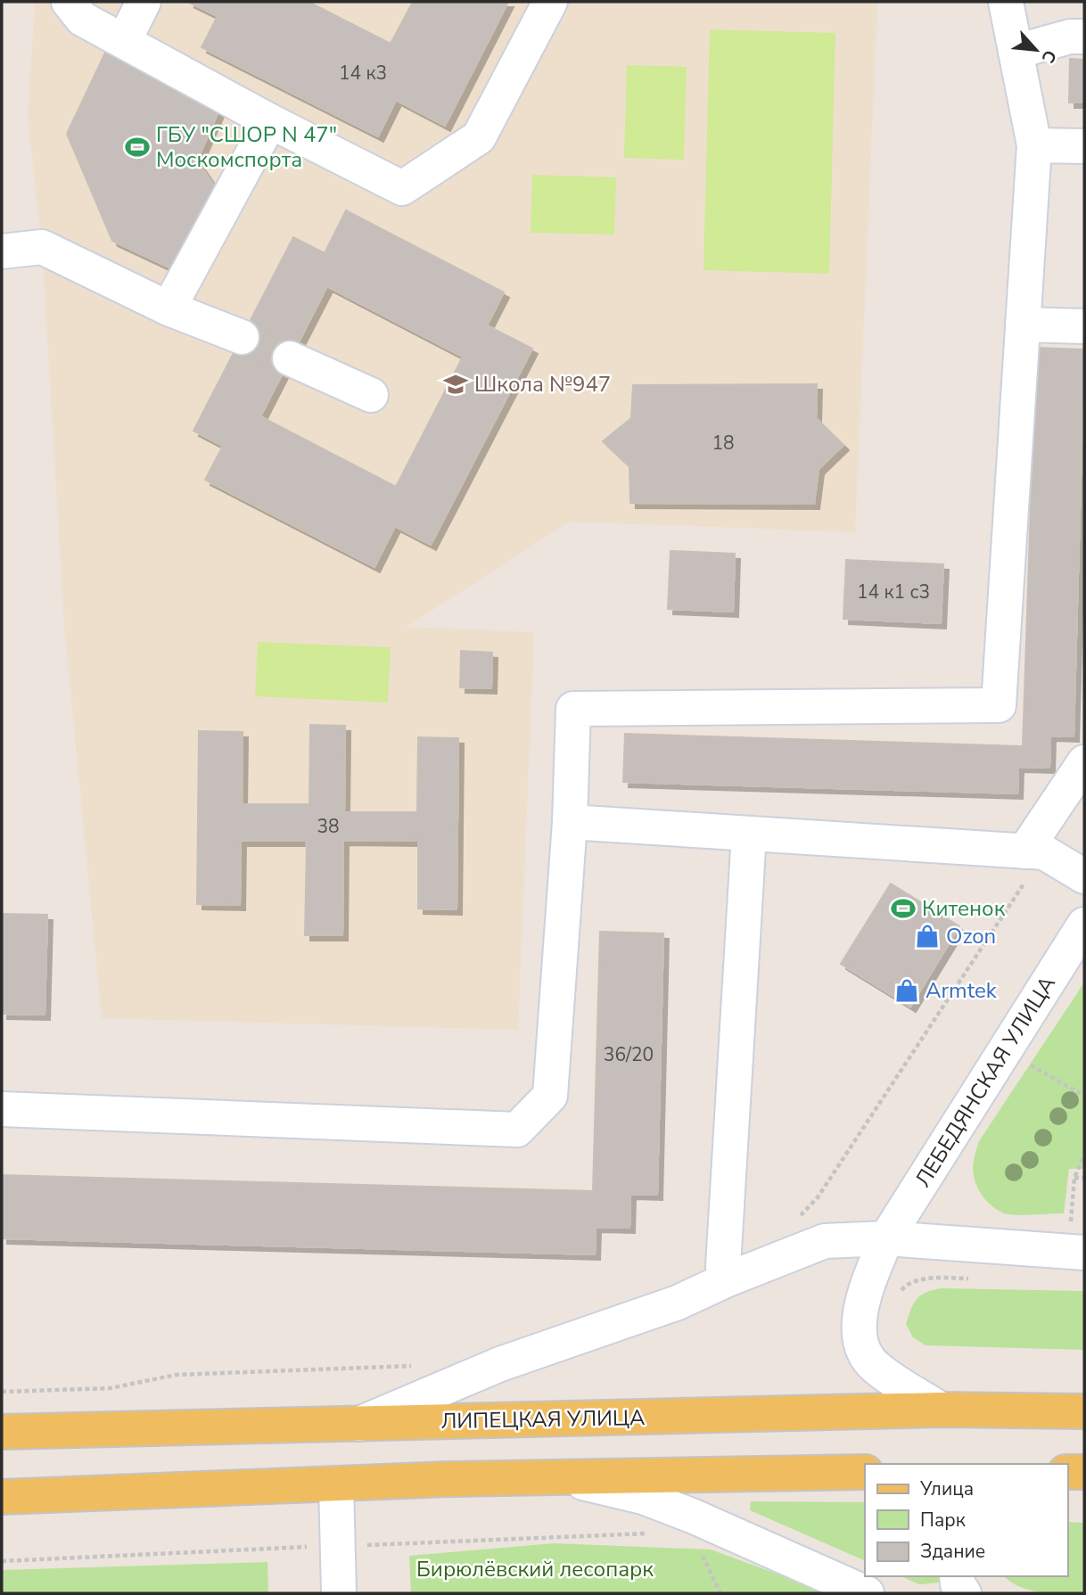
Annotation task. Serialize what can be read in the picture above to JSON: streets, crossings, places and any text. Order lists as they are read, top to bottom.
{
  "streets": {
    "main road": ["ЛИПЕЦКАЯ УЛИЦА"],
    "street": ["ЛЕБЕДЯНСКАЯ УЛИЦА"]
  },
  "crossings": [
    ["ЛЕБЕДЯНСКАЯ УЛИЦА", "ЛИПЕЦКАЯ УЛИЦА"]
  ],
  "parks": ["Бирюлёвский лесопарк"],
  "places": {
    "sports": ["ГБУ \"СШОР N 47\" Москомспорта", "Китенок"],
    "school or university": ["Школа №947"],
    "shop": ["Ozon", "Armtek"]
  },
  "house_numbers": [
    "14 к3",
    "18",
    "14 к1 с3",
    "38",
    "36/20"
  ],
  "legend": ["Улица", "Парк", "Здание"],
  "north": "bottom right"
}
